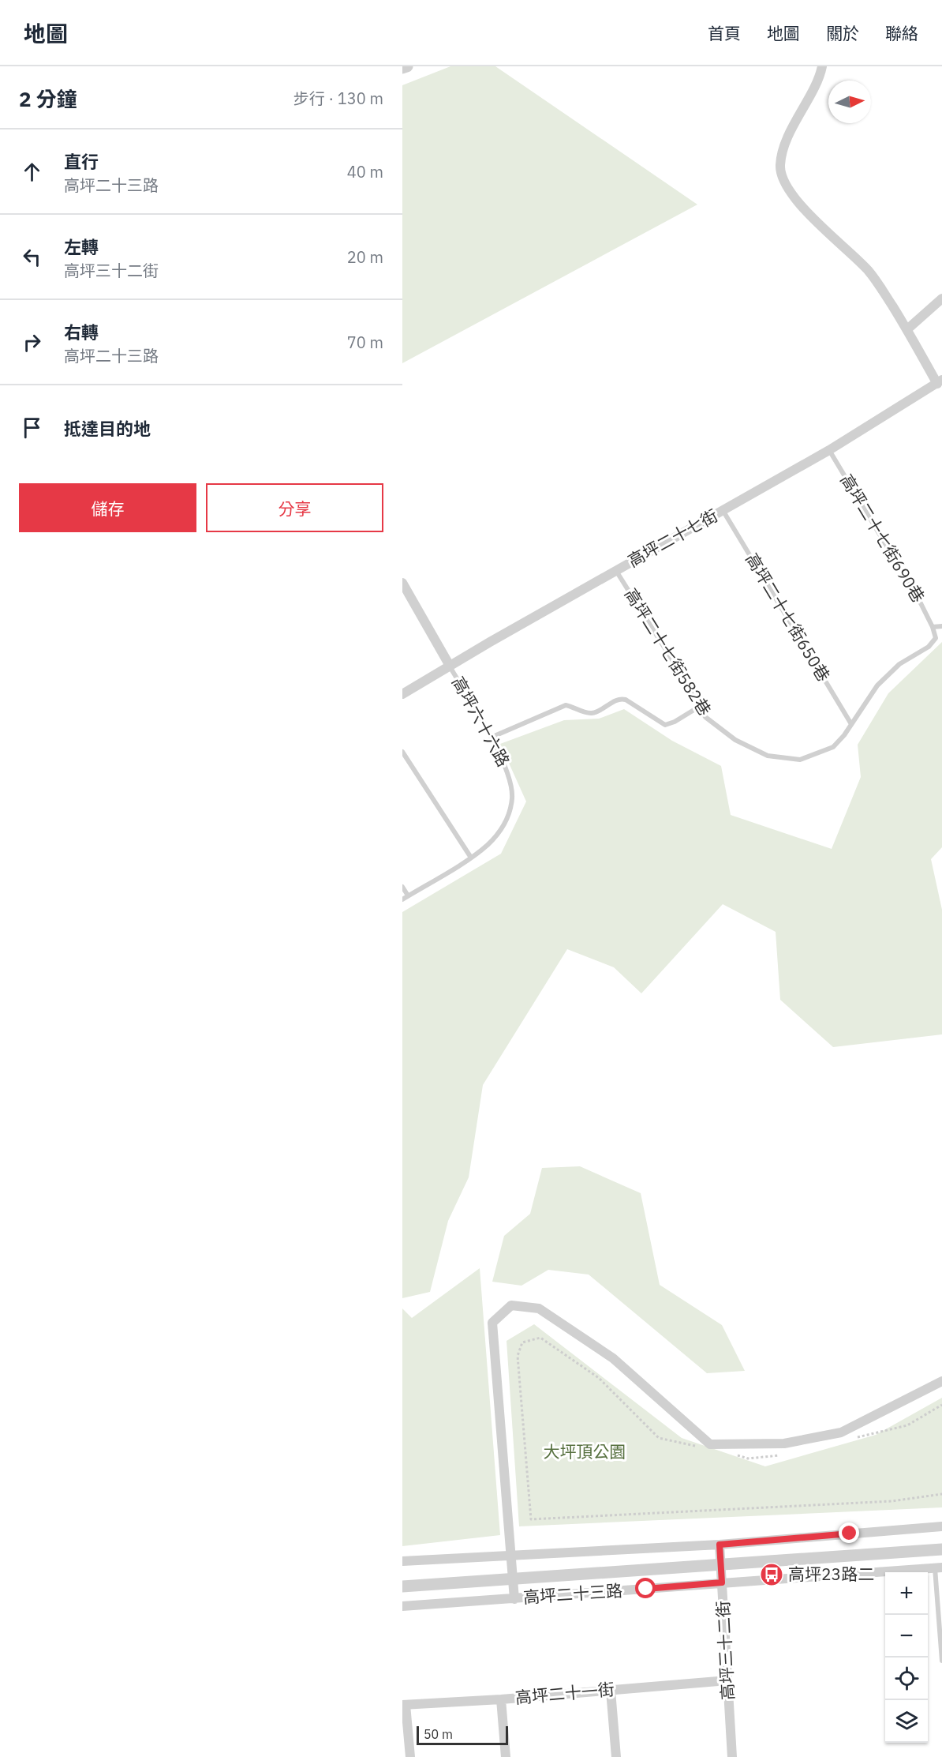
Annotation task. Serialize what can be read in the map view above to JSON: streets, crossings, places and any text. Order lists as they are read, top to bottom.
{
  "streets": {
    "street": [
      "高坪二十七街",
      "高坪六十六路",
      "高坪二十三路",
      "高坪三十二街",
      "高坪二十一街"
    ],
    "lane": ["高坪二十七街690巷", "高坪二十七街650巷", "高坪二十七街582巷"]
  },
  "crossings": [
    ["高坪二十七街", "高坪二十七街690巷"],
    ["高坪二十七街", "高坪二十七街650巷"],
    ["高坪二十七街", "高坪二十七街582巷"],
    ["高坪二十七街", "高坪六十六路"],
    ["高坪二十七街650巷", "高坪二十七街582巷"],
    ["高坪二十三路", "高坪三十二街"],
    ["高坪三十二街", "高坪二十一街"]
  ],
  "parks": ["大坪頂公園"],
  "places": {
    "bus stop": ["高坪23路二"]
  },
  "scale_bar": "50 m",
  "north": "right",
  "page": {
    "header": "地圖",
    "nav": [
      "首頁",
      "地圖",
      "關於",
      "聯絡"
    ],
    "heading": ["2 分鐘", "步行 · 130 m"],
    "list": [
      ["直行", "高坪二十三路", "40 m"],
      ["左轉", "高坪三十二街", "20 m"],
      ["右轉", "高坪二十三路", "70 m"],
      "抵達目的地"
    ],
    "buttons": ["儲存", "分享"],
    "map_buttons": ["+", "−"],
    "scale": "50 m"
  }
}
